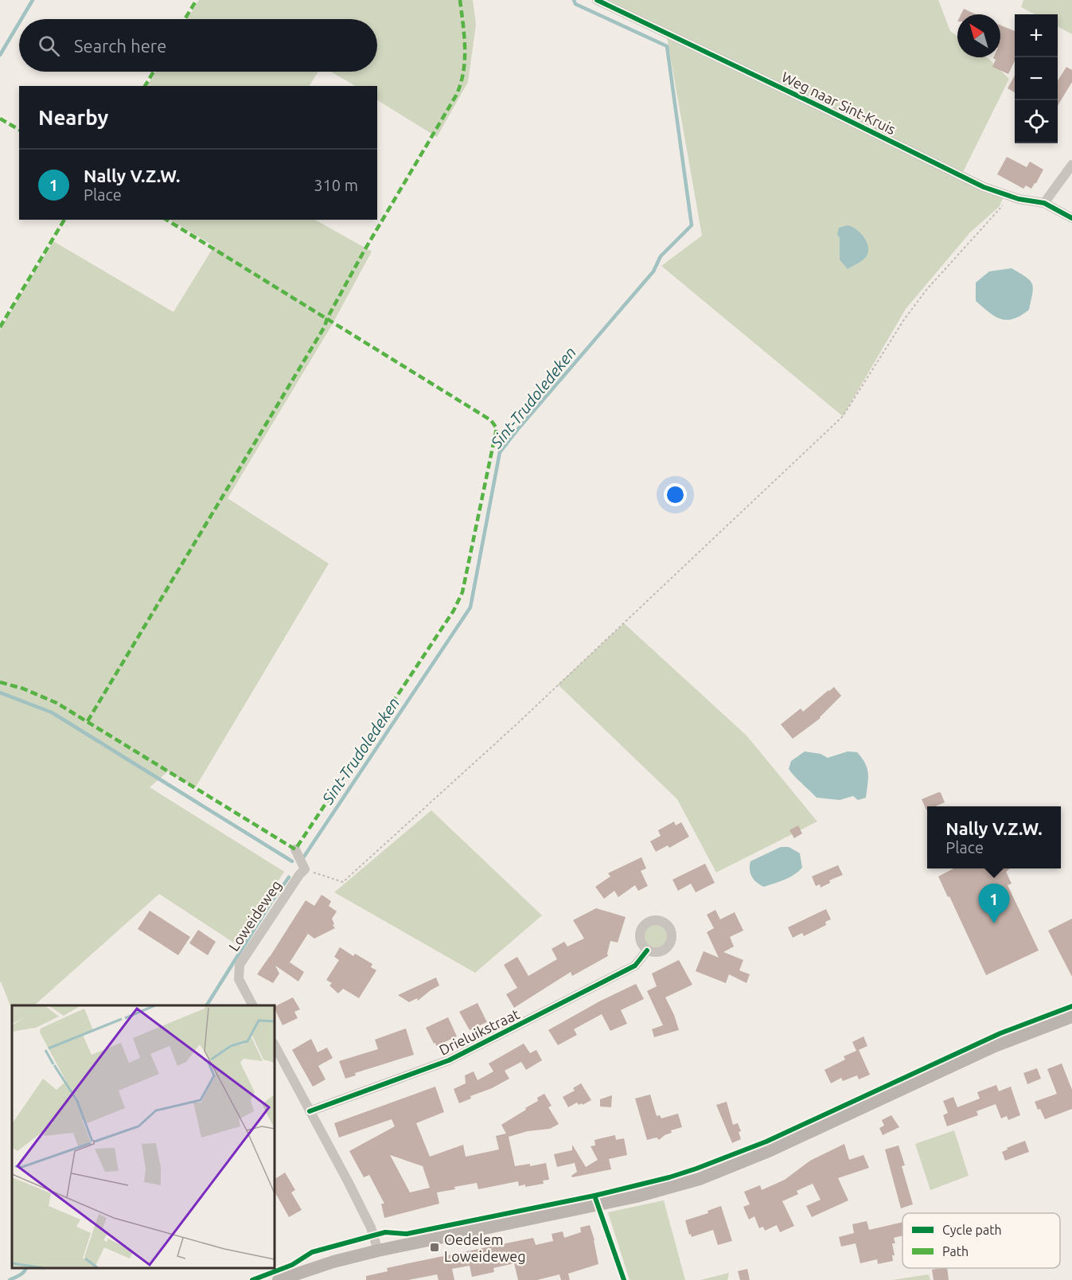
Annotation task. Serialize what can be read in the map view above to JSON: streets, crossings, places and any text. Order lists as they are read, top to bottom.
{
  "streets": {
    "street": ["Weg naar Sint-Kruis", "Loweideweg", "Drieluikstraat"]
  },
  "water": ["Sint-Trudoledeken"],
  "places": {
    "transit": ["Oedelem Loweideweg"]
  },
  "legend": ["Cycle path", "Path"],
  "north": "top left",
  "page": {
    "map_buttons": ["+", "−"],
    "search": "Search here",
    "heading": "Nearby",
    "list": [
      {
        "mark": "1",
        "name": "Nally V.Z.W.",
        "note": "Place",
        "value": "310 m"
      }
    ],
    "popup": ["Nally V.Z.W.", "Place"],
    "pins": "1"
  }
}
